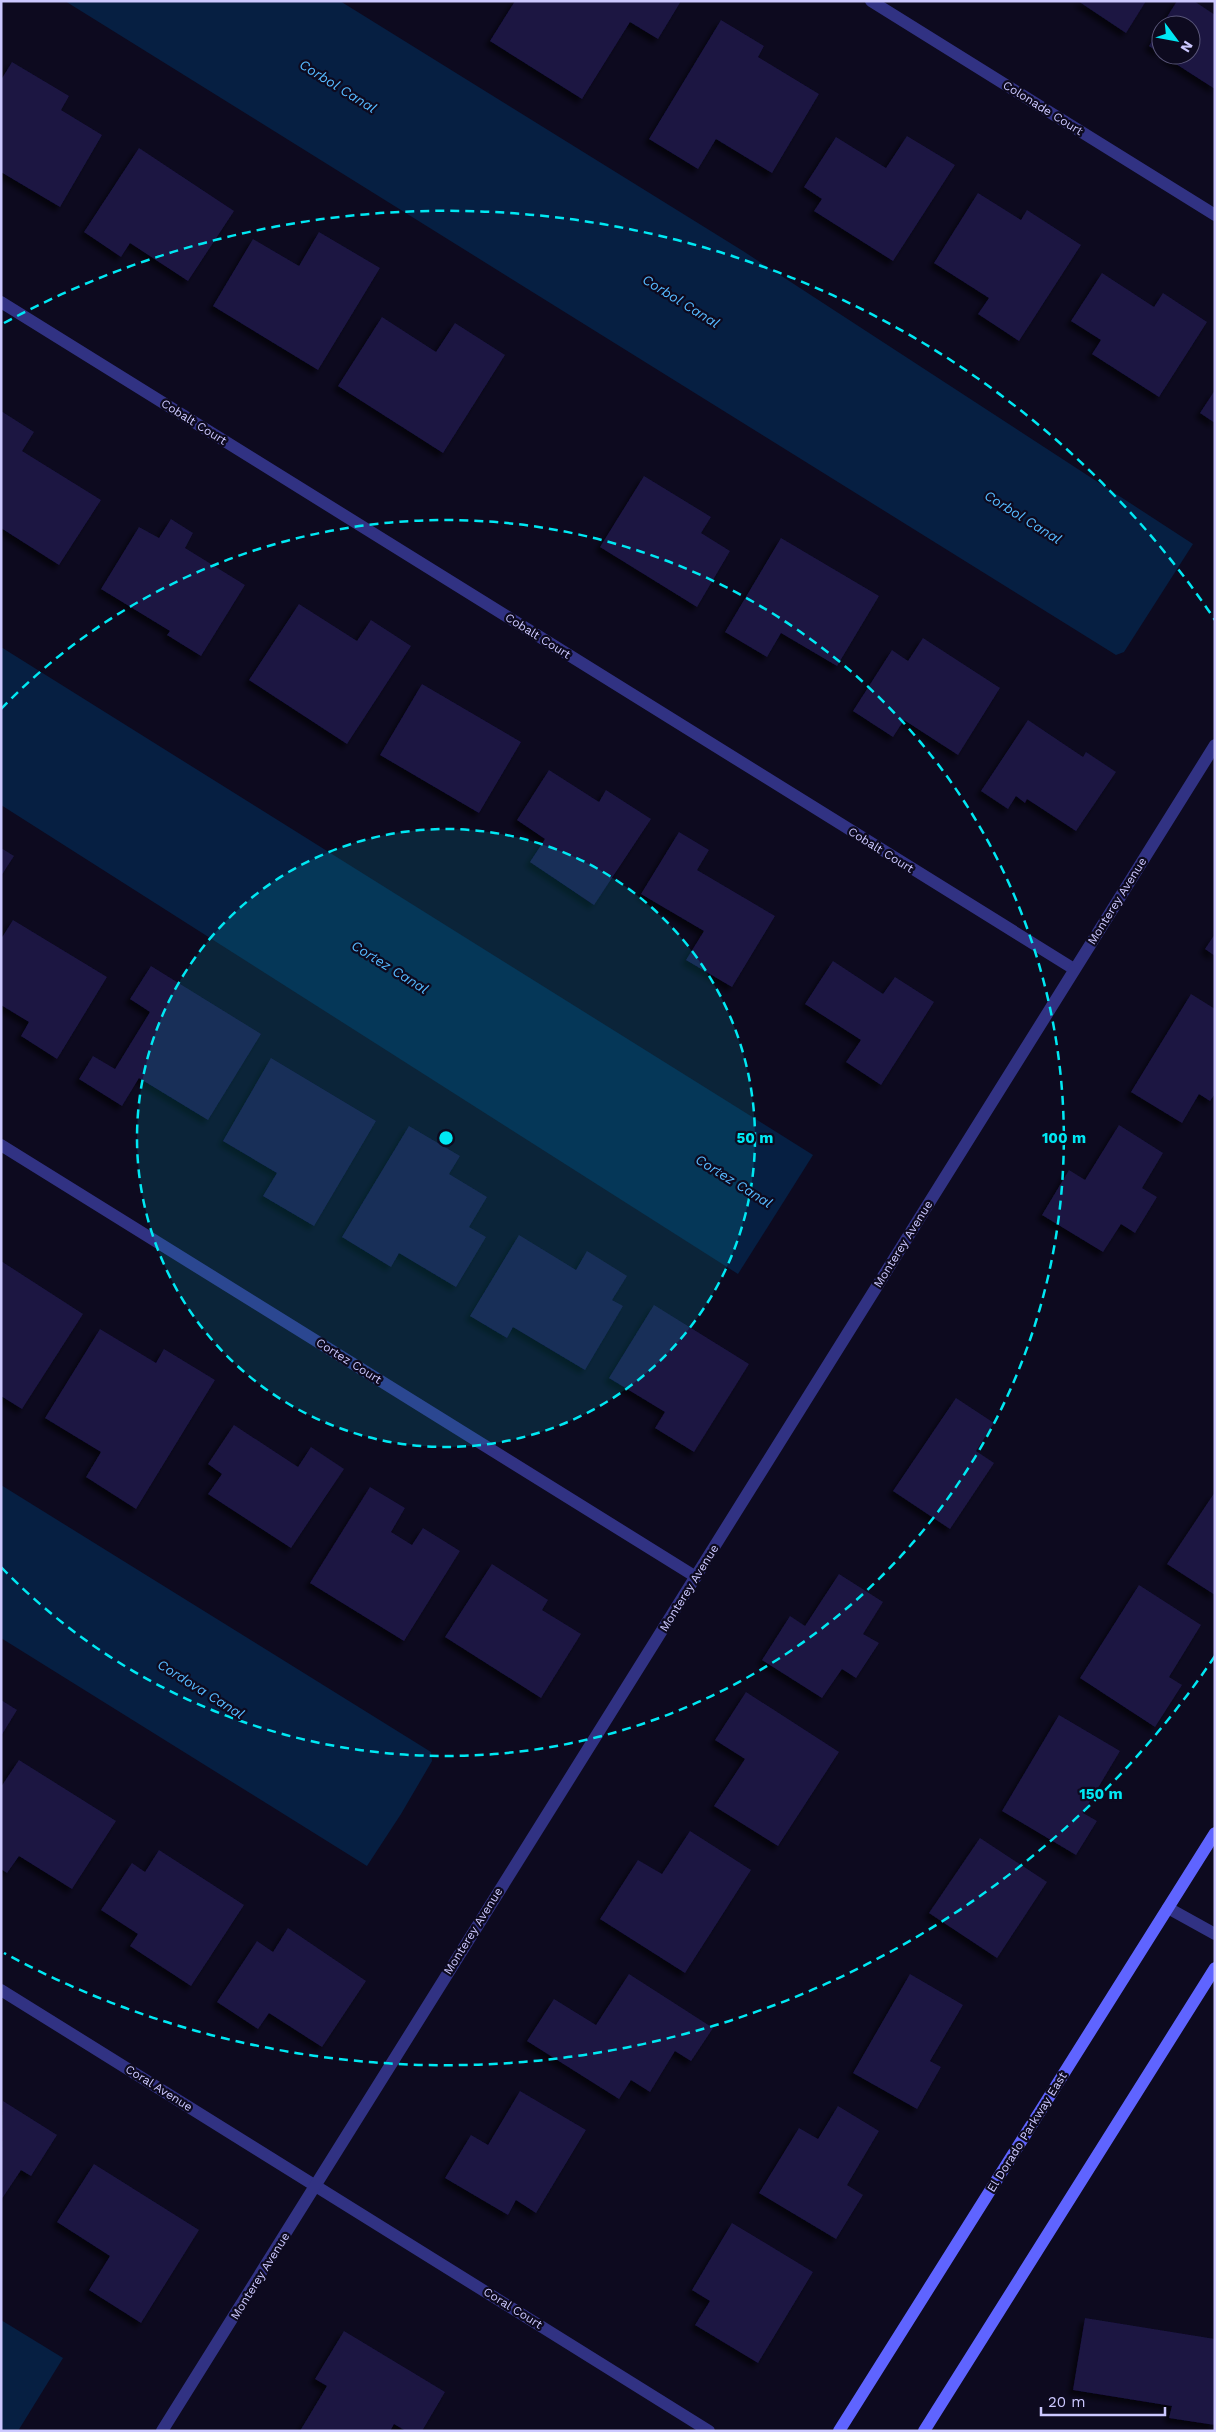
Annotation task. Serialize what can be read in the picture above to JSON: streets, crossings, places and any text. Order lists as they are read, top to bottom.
{
  "streets": {
    "street": [
      "Colonade Court",
      "Cobalt Court",
      "Monterey Avenue",
      "Cortez Court",
      "Coral Avenue",
      "El Dorado Parkway East",
      "Coral Court"
    ]
  },
  "crossings": [
    ["Cobalt Court", "Monterey Avenue"],
    ["Monterey Avenue", "Cortez Court"],
    ["Monterey Avenue", "Coral Avenue"],
    ["Monterey Avenue", "Coral Court"],
    ["Coral Avenue", "Coral Court"]
  ],
  "water": ["Corbol Canal", "Cortez Canal", "Cordova Canal"],
  "scale_bar": "20 m",
  "north": "bottom right",
  "rings": ["50 m", "100 m", "150 m"]
}
